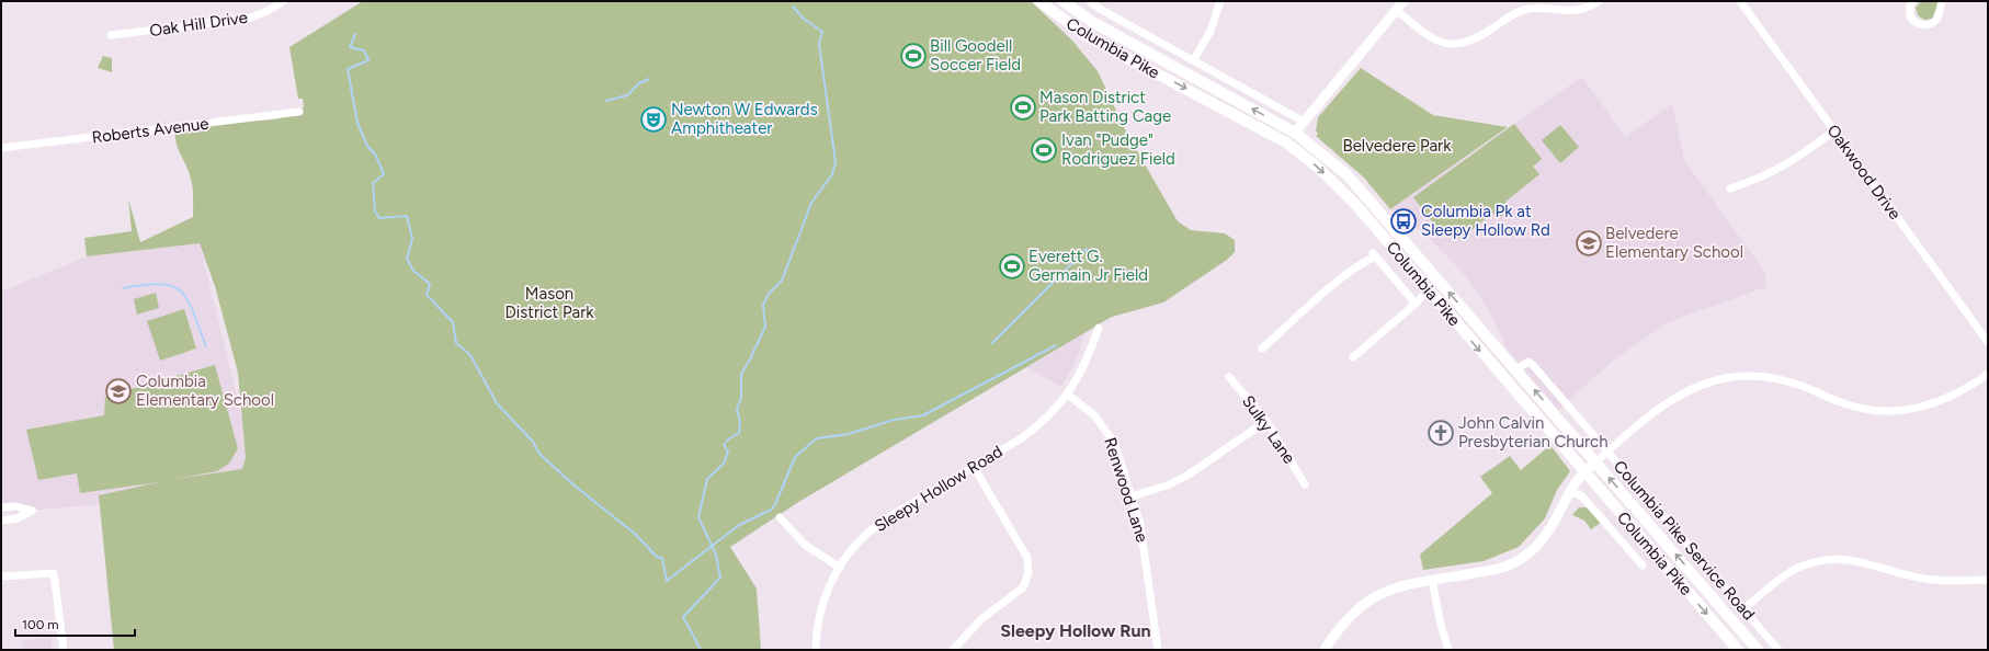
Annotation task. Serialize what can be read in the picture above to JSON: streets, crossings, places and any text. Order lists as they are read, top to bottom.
{
  "streets": {
    "main road": ["Columbia Pike"],
    "street": [
      "Oak Hill Drive",
      "Roberts Avenue",
      "Oakwood Drive",
      "Sulky Lane",
      "Sleepy Hollow Road",
      "Renwood Lane",
      "Columbia Pike Service Road"
    ]
  },
  "crossings": [
    ["Columbia Pike", "Columbia Pike Service Road"],
    ["Sleepy Hollow Road", "Renwood Lane"]
  ],
  "districts": ["Sleepy Hollow Run"],
  "parks": ["Belvedere Park", "Mason District Park"],
  "places": {
    "sports": [
      "Bill Goodell Soccer Field",
      "Mason District Park Batting Cage",
      "Ivan \"Pudge\" Rodriguez Field",
      "Everett G. Germain Jr Field"
    ],
    "theatre": ["Newton W Edwards Amphitheater"],
    "bus stop": ["Columbia Pk at Sleepy Hollow Rd"],
    "school or university": ["Belvedere Elementary School", "Columbia Elementary School"],
    "church": ["John Calvin Presbyterian Church"]
  },
  "scale_bar": "100 m"
}
